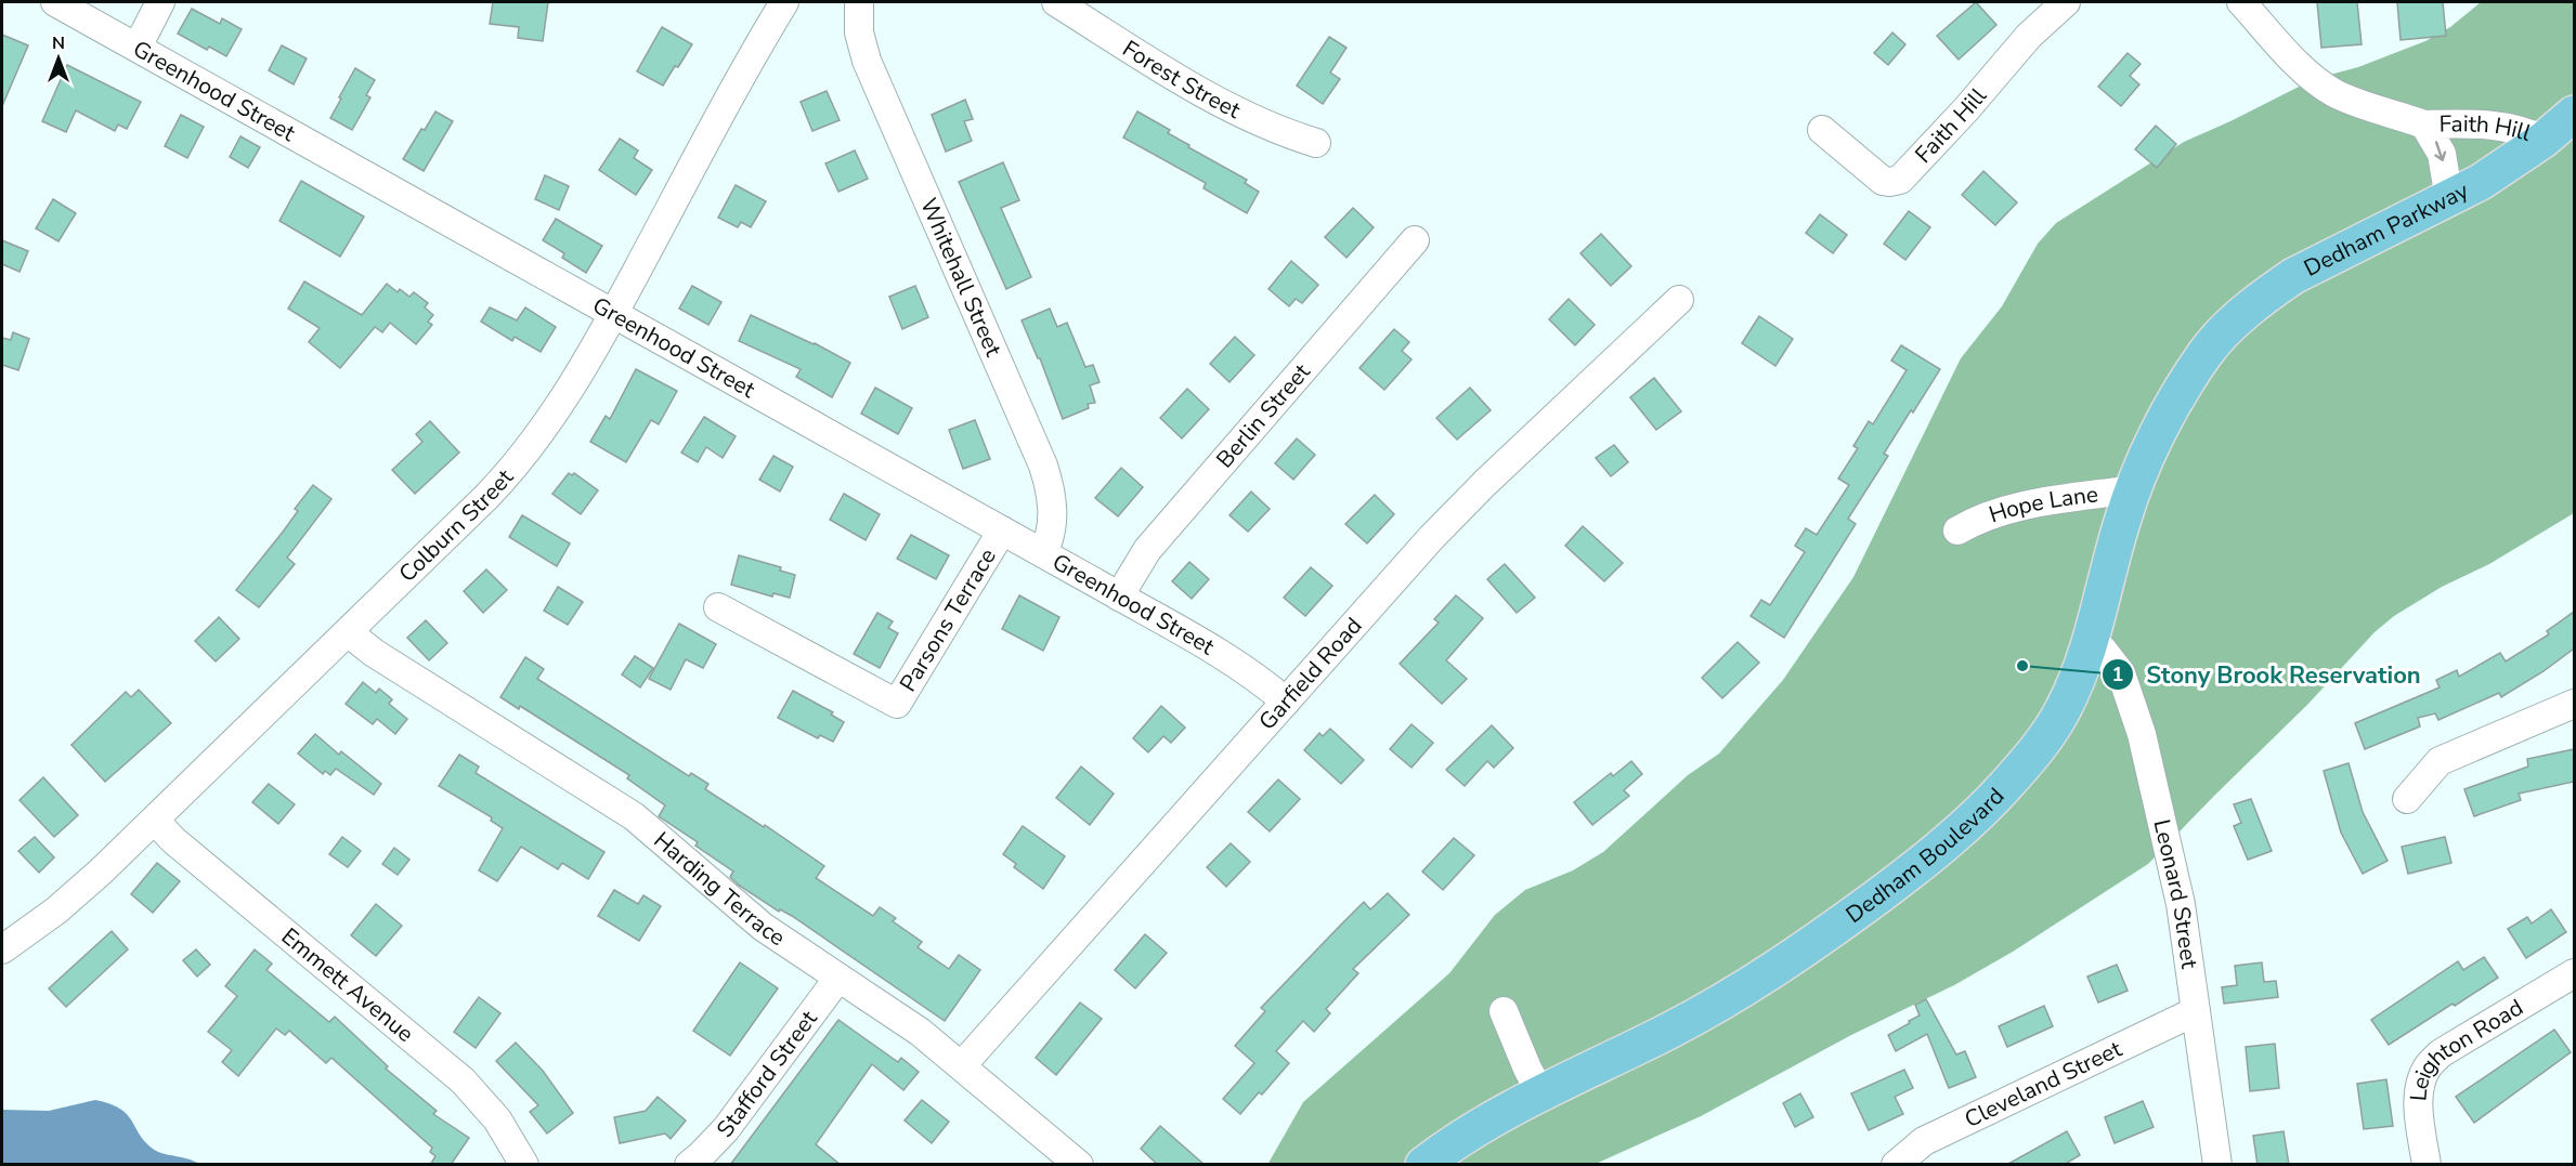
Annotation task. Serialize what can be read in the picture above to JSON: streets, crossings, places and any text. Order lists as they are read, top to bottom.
{
  "streets": {
    "main road": ["Dedham Parkway", "Dedham Boulevard"],
    "street": [
      "Forest Street",
      "Greenhood Street",
      "Faith Hill",
      "Whitehall Street",
      "Berlin Street",
      "Hope Lane",
      "Colburn Street",
      "Parsons Terrace",
      "Garfield Road",
      "Harding Terrace",
      "Leonard Street",
      "Emmett Avenue",
      "Leighton Road",
      "Stafford Street",
      "Cleveland Street"
    ]
  },
  "crossings": [
    ["Greenhood Street", "Whitehall Street"],
    ["Greenhood Street", "Berlin Street"],
    ["Greenhood Street", "Colburn Street"],
    ["Greenhood Street", "Parsons Terrace"],
    ["Greenhood Street", "Garfield Road"],
    ["Faith Hill", "Dedham Parkway"],
    ["Dedham Parkway", "Dedham Boulevard"],
    ["Hope Lane", "Dedham Boulevard"],
    ["Colburn Street", "Harding Terrace"],
    ["Colburn Street", "Emmett Avenue"],
    ["Garfield Road", "Harding Terrace"],
    ["Dedham Boulevard", "Leonard Street"],
    ["Harding Terrace", "Stafford Street"],
    ["Leonard Street", "Cleveland Street"]
  ],
  "places": ["Stony Brook Reservation"],
  "north": "top"
}
